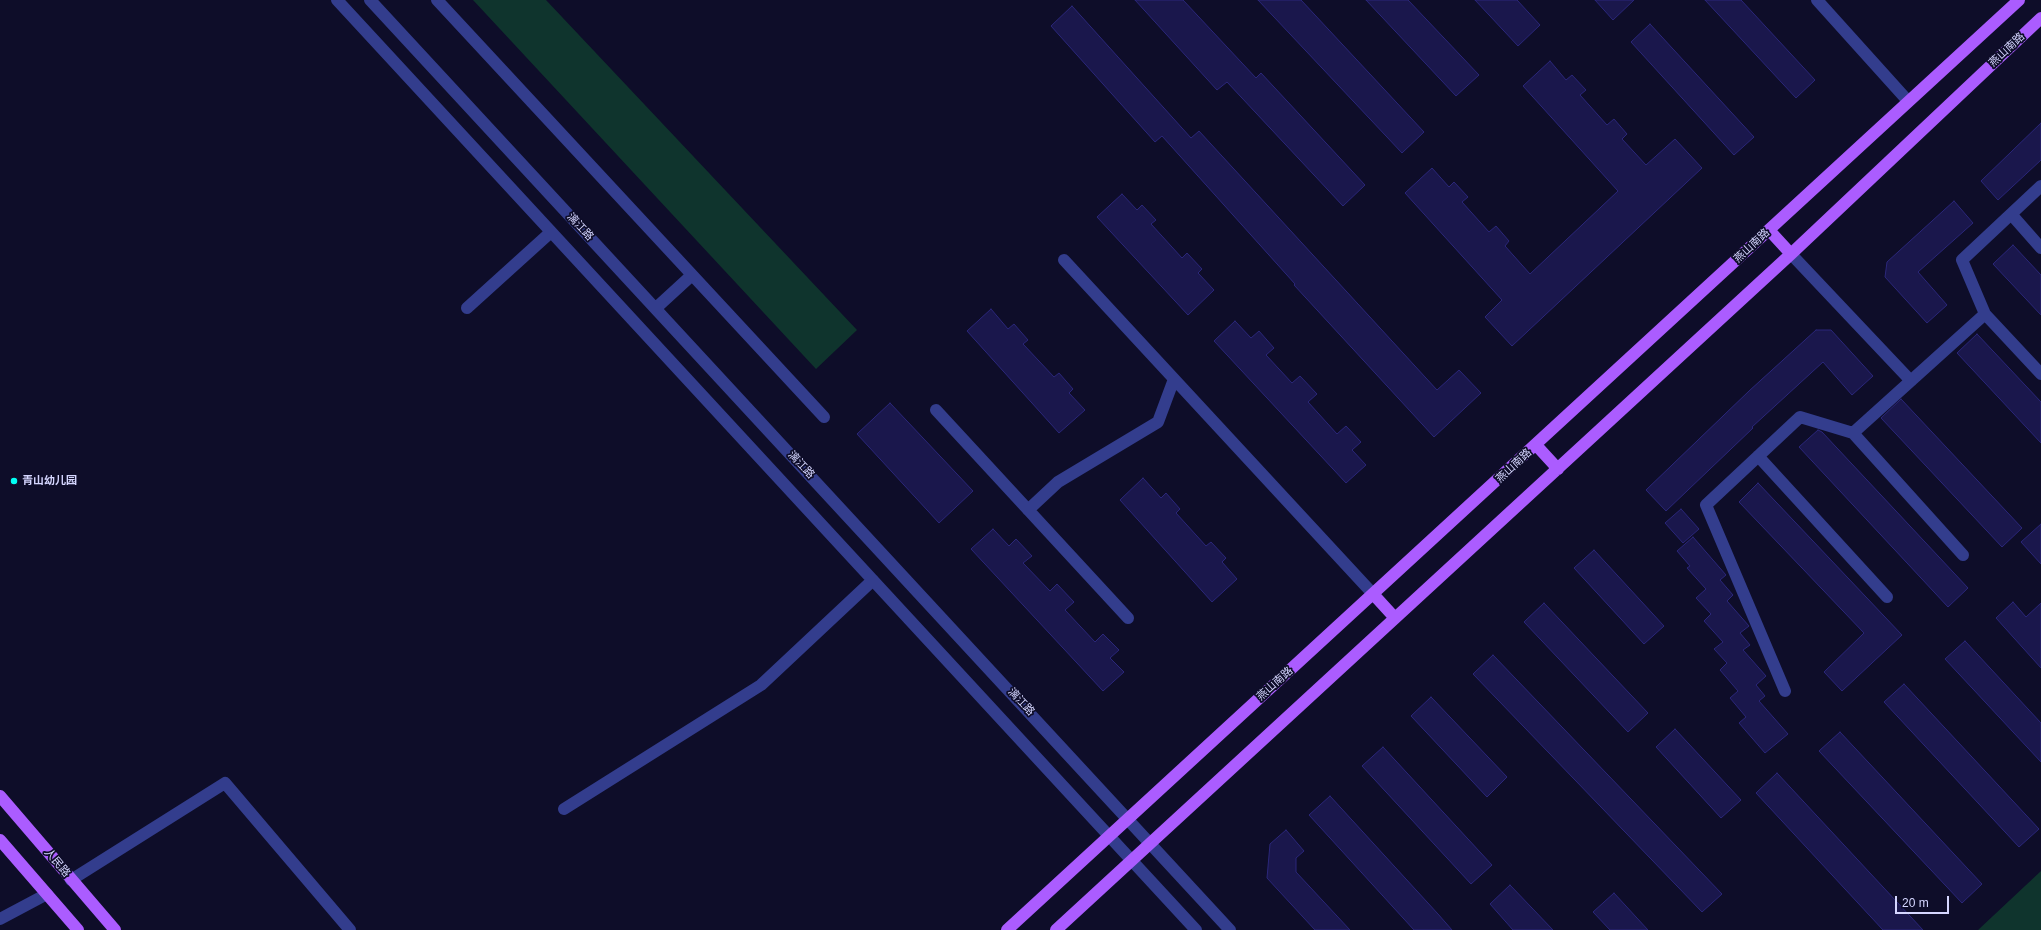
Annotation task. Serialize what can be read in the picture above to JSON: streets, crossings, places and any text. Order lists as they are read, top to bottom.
{
  "streets": {
    "main road": ["燕山南路", "人民路"],
    "street": ["漓江路"]
  },
  "crossings": [
    ["燕山南路", "漓江路"]
  ],
  "places": ["青山幼儿园"],
  "scale_bar": "20 m"
}
